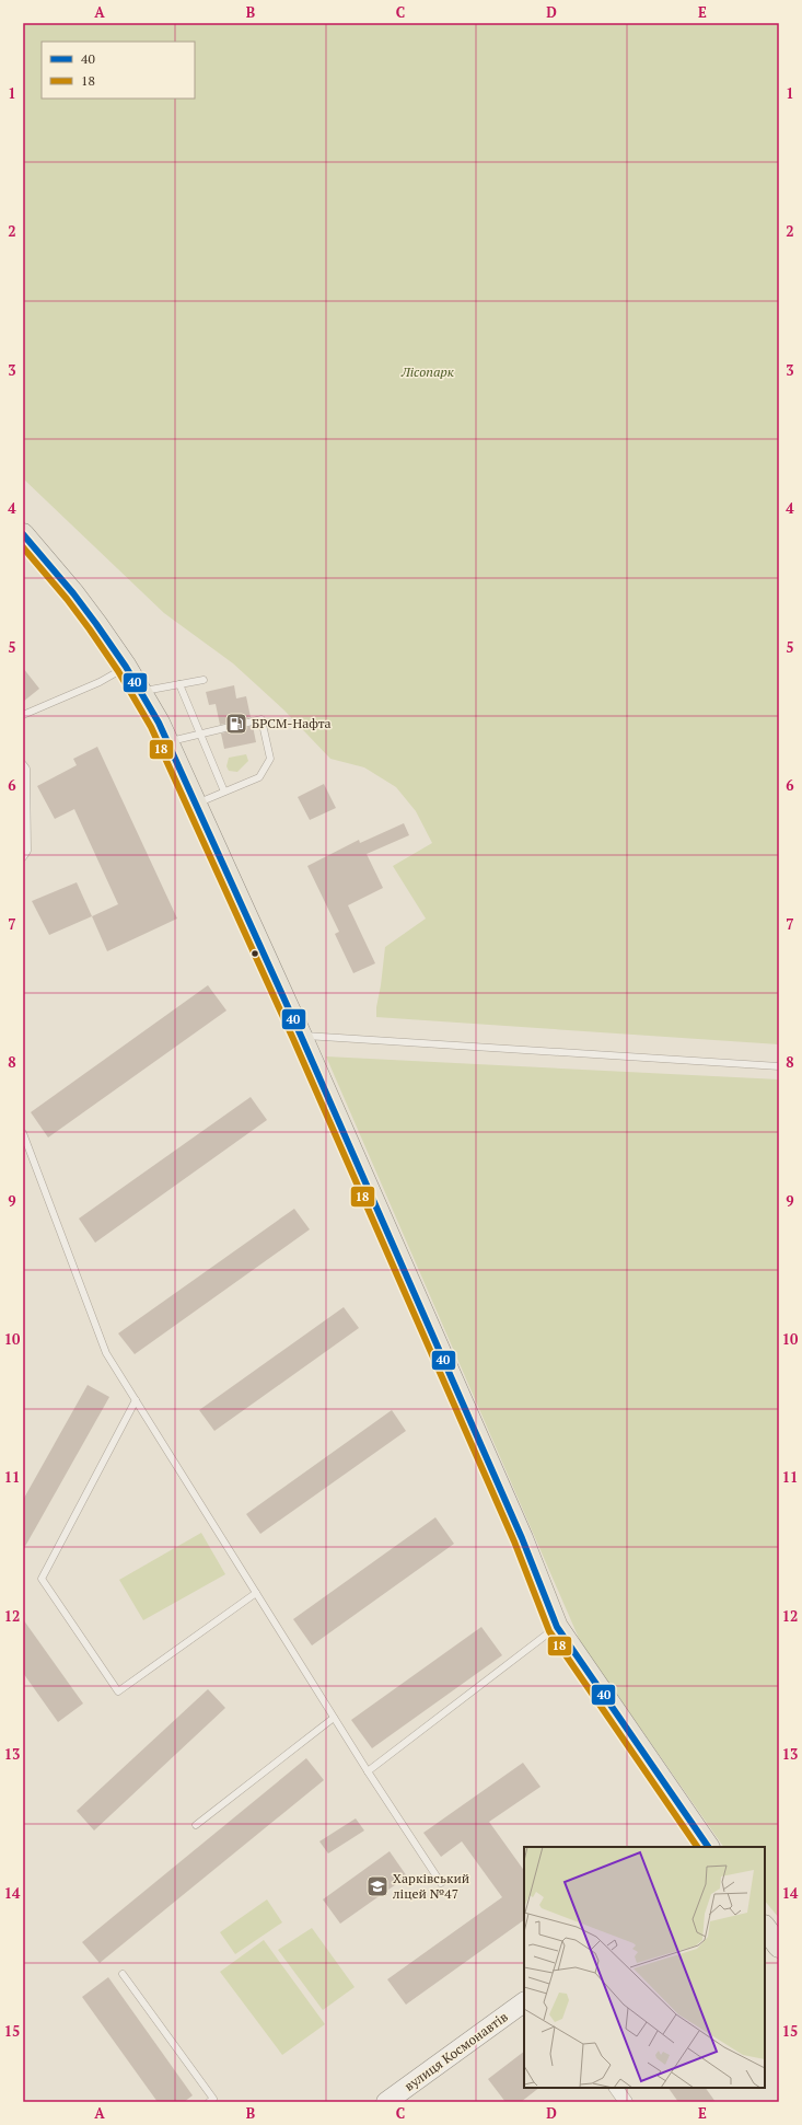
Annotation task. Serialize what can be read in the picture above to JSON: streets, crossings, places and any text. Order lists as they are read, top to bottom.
{
  "streets": {
    "street": ["вулиця Космонавтів"]
  },
  "parks": ["Лісопарк"],
  "places": {
    "fuel station": ["БРСМ-Нафта"],
    "school or university": ["Харківський ліцей №47"]
  },
  "lines": ["transit line 40", "transit line 18"],
  "legend": ["40", "18"],
  "grid": {
    "columns": [
      "A",
      "B",
      "C",
      "D",
      "E"
    ],
    "rows": [
      "1",
      "2",
      "3",
      "4",
      "5",
      "6",
      "7",
      "8",
      "9",
      "10",
      "11",
      "12",
      "13",
      "14",
      "15"
    ]
  }
}
